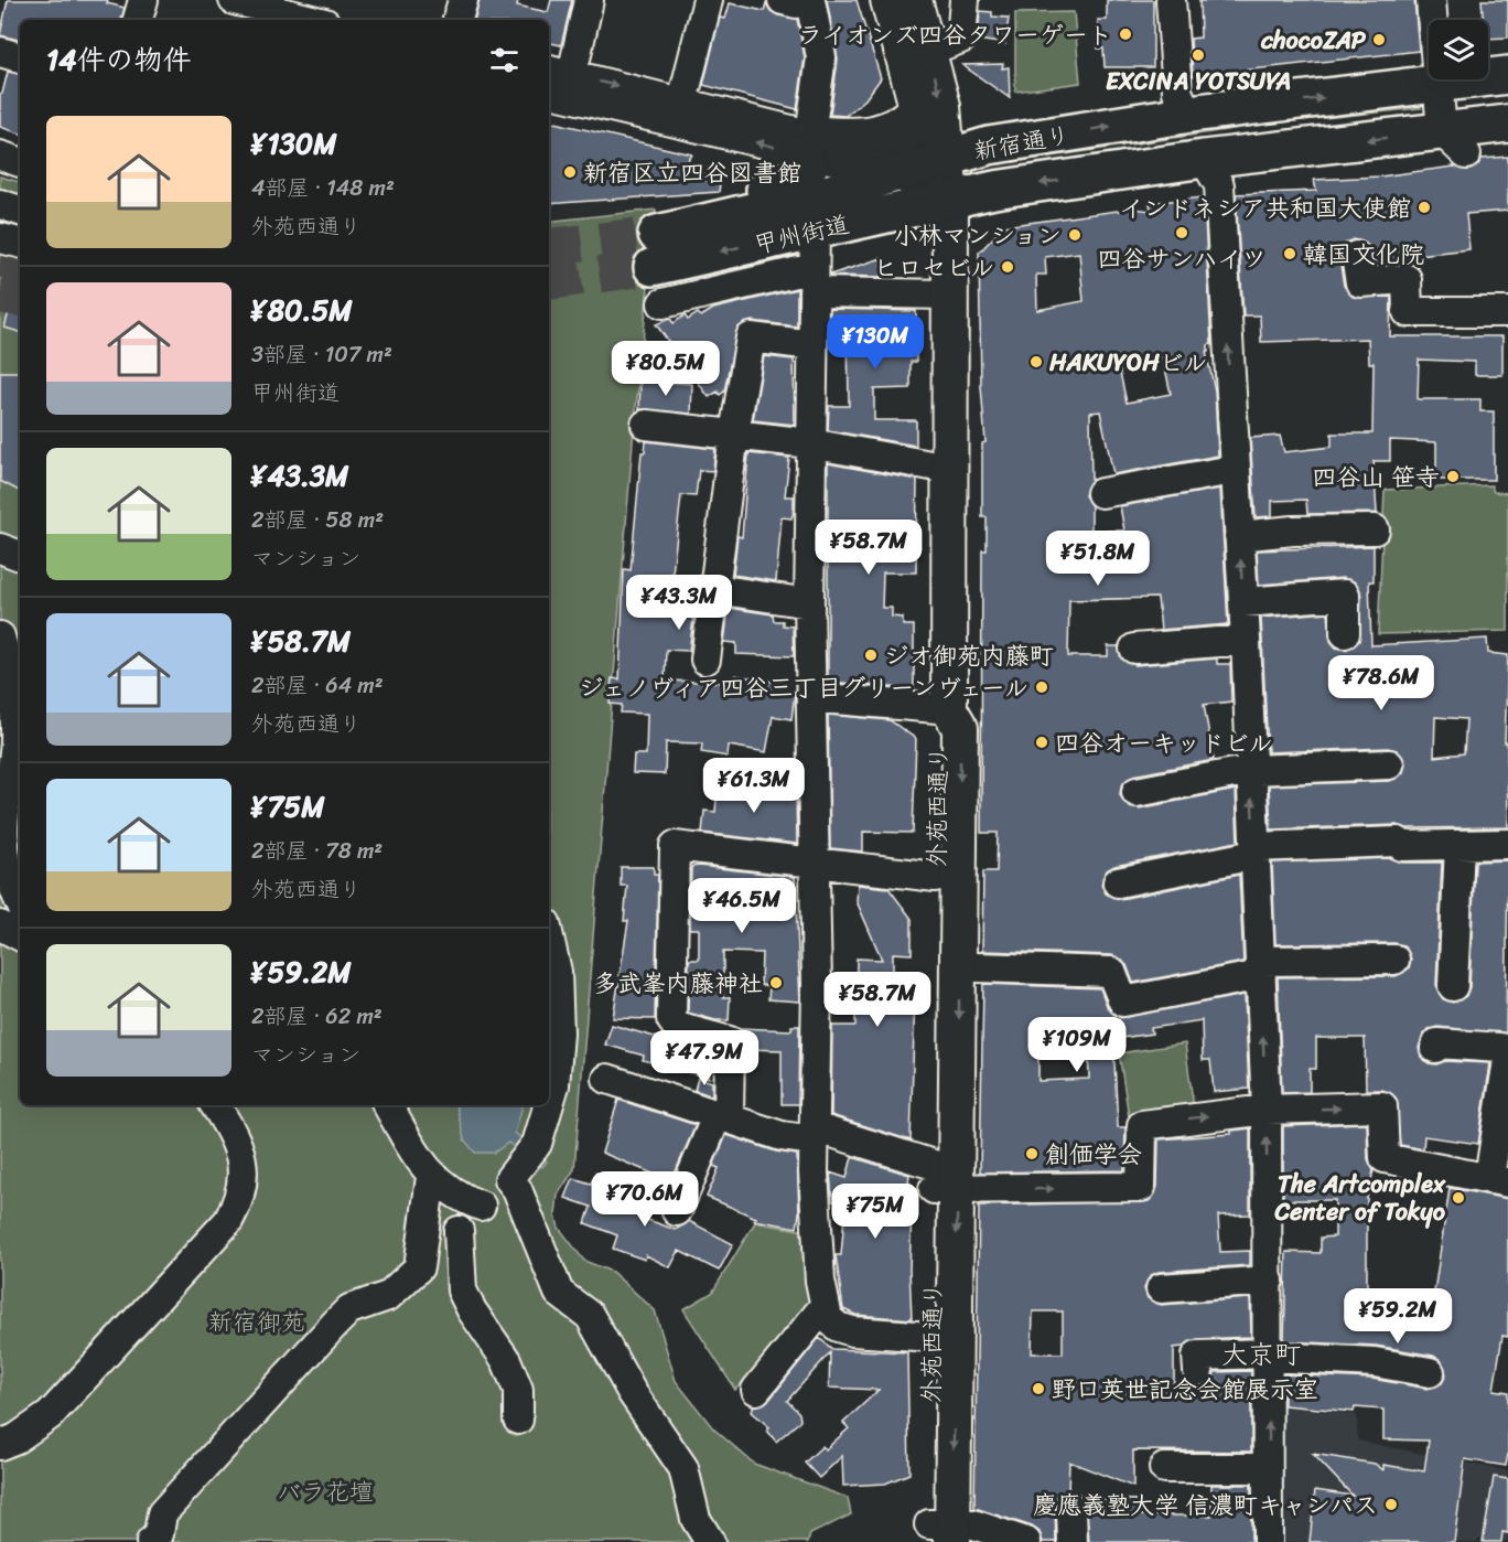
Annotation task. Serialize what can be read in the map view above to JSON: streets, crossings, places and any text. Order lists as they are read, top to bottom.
{
  "streets": {
    "highway": ["新宿通り", "甲州街道"],
    "main road": ["外苑西通り"]
  },
  "crossings": [
    ["新宿通り", "甲州街道"],
    ["新宿通り", "外苑西通り"],
    ["甲州街道", "外苑西通り"]
  ],
  "districts": ["大京町"],
  "parks": ["新宿御苑", "バラ花壇"],
  "places": [
    "ライオンズ四谷タワーゲート",
    "chocoZAP",
    "EXCINA YOTSUYA",
    "新宿区立四谷図書館",
    "インドネシア共和国大使館",
    "四谷サンハイツ",
    "小林マンション",
    "韓国文化院",
    "ヒロセビル",
    "HAKUYOHビル",
    "四谷山 笹寺",
    "ジオ御苑内藤町",
    "ジェノヴィア四谷三丁目グリーンヴェール",
    "四谷オーキッドビル",
    "多武峯内藤神社",
    "創価学会",
    "The Artcomplex Center of Tokyo",
    "野口英世記念会館展示室",
    "慶應義塾大学 信濃町キャンパス"
  ],
  "page": {
    "heading": "14件の物件",
    "list": [
      {
        "name": "¥130M",
        "note": "4部屋 · 148 m² · 外苑西通り"
      },
      {
        "name": "¥80.5M",
        "note": "3部屋 · 107 m² · 甲州街道"
      },
      {
        "name": "¥43.3M",
        "note": "2部屋 · 58 m² · マンション"
      },
      {
        "name": "¥58.7M",
        "note": "2部屋 · 64 m² · 外苑西通り"
      },
      {
        "name": "¥75M",
        "note": "2部屋 · 78 m² · 外苑西通り"
      },
      {
        "name": "¥59.2M",
        "note": "2部屋 · 62 m² · マンション"
      }
    ],
    "price": [
      "¥130M",
      "¥80.5M",
      "¥58.7M",
      "¥51.8M",
      "¥43.3M",
      "¥78.6M",
      "¥61.3M",
      "¥46.5M",
      "¥58.7M",
      "¥109M",
      "¥47.9M",
      "¥70.6M",
      "¥75M",
      "¥59.2M"
    ]
  }
}
